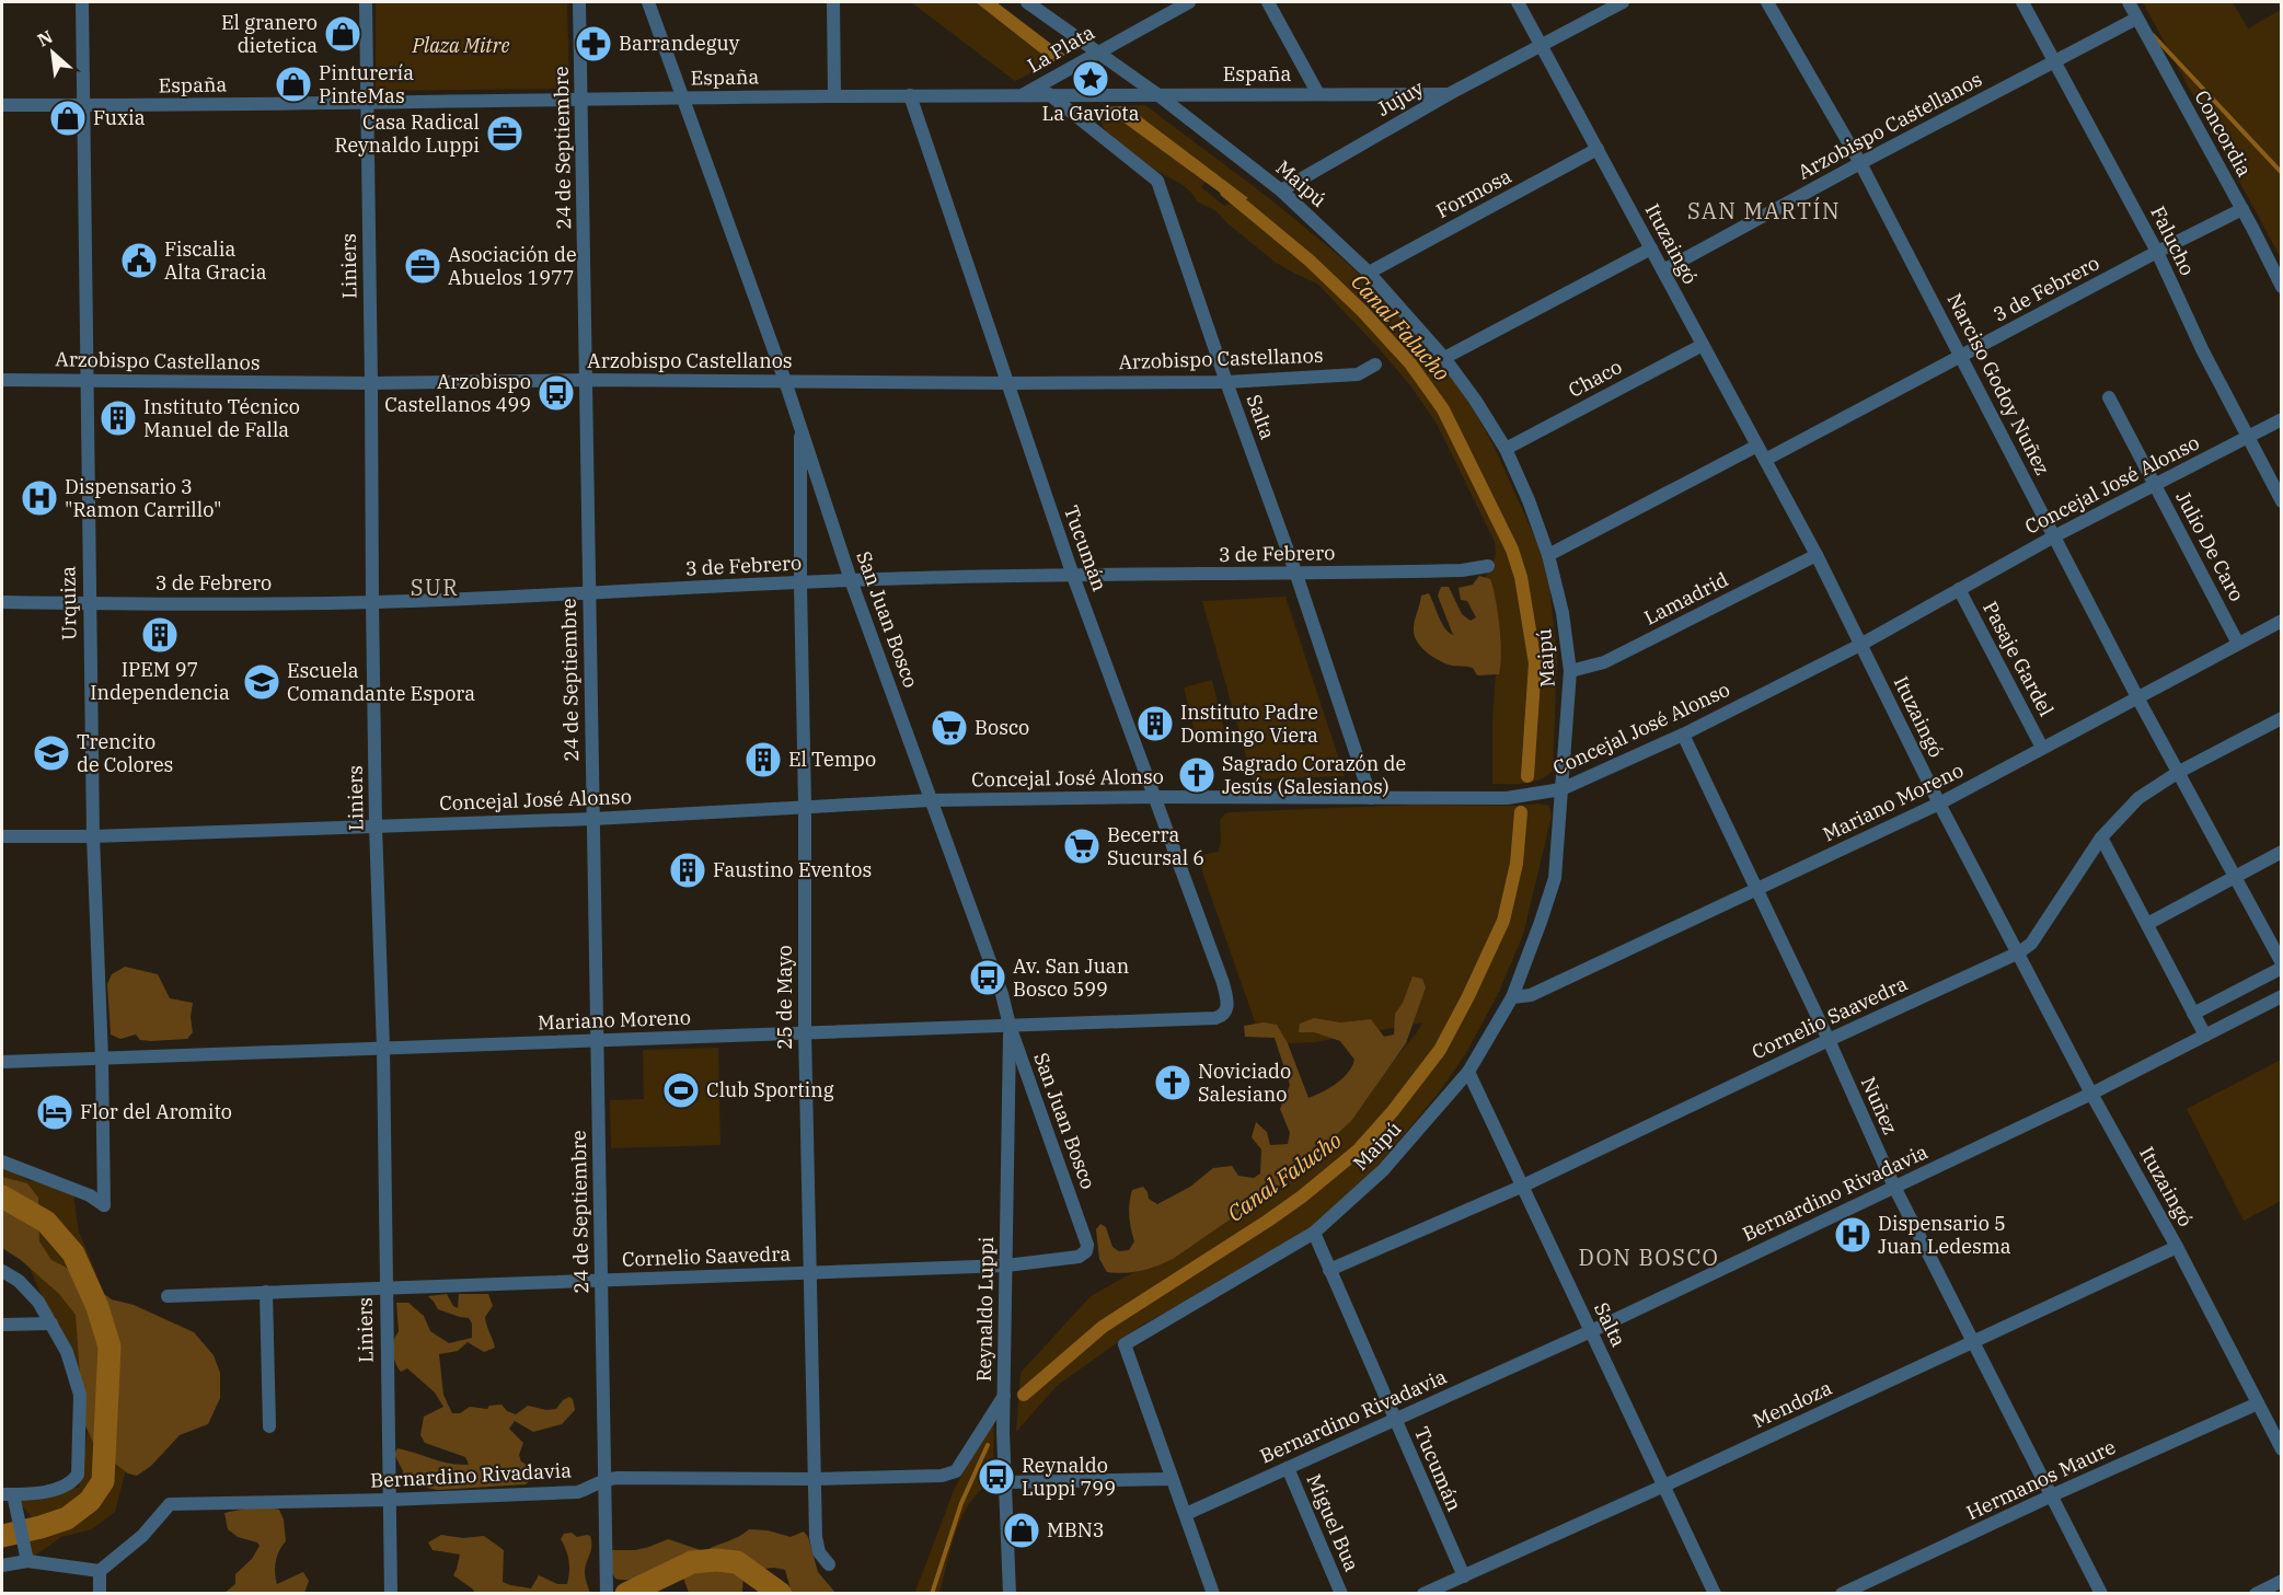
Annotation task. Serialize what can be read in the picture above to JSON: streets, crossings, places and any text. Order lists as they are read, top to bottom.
{
  "streets": {
    "street": [
      "La Plata",
      "España",
      "Jujuy",
      "Arzobispo Castellanos",
      "Concordia",
      "24 de Septiembre",
      "Maipú",
      "Formosa",
      "Falucho",
      "Ituzaingó",
      "Liniers",
      "3 de Febrero",
      "Chaco",
      "Narciso Godoy Nuñez",
      "Salta",
      "Concejal José Alonso",
      "Julio De Caro",
      "Tucumán",
      "Lamadrid",
      "Urquiza",
      "San Juan Bosco",
      "Pasaje Gardel",
      "Mariano Moreno",
      "25 de Mayo",
      "Cornelio Saavedra",
      "Nuñez",
      "Bernardino Rivadavia",
      "Reynaldo Luppi",
      "Mendoza",
      "Hermanos Maure",
      "Miguel Bua"
    ]
  },
  "crossings": [
    ["La Plata", "España"],
    ["La Plata", "Maipú"],
    ["España", "Jujuy"],
    ["España", "24 de Septiembre"],
    ["España", "Maipú"],
    ["España", "Liniers"],
    ["España", "Salta"],
    ["España", "Tucumán"],
    ["España", "Urquiza"],
    ["España", "San Juan Bosco"],
    ["Jujuy", "Maipú"],
    ["Jujuy", "Ituzaingó"],
    ["Arzobispo Castellanos", "Concordia"],
    ["Arzobispo Castellanos", "24 de Septiembre"],
    ["Arzobispo Castellanos", "Falucho"],
    ["Arzobispo Castellanos", "Ituzaingó"],
    ["Arzobispo Castellanos", "Liniers"],
    ["Arzobispo Castellanos", "Narciso Godoy Nuñez"],
    ["Arzobispo Castellanos", "Salta"],
    ["Arzobispo Castellanos", "Tucumán"],
    ["Arzobispo Castellanos", "Urquiza"],
    ["Arzobispo Castellanos", "San Juan Bosco"],
    ["Concordia", "3 de Febrero"],
    ["24 de Septiembre", "3 de Febrero"],
    ["24 de Septiembre", "Concejal José Alonso"],
    ["24 de Septiembre", "Mariano Moreno"],
    ["24 de Septiembre", "Cornelio Saavedra"],
    ["24 de Septiembre", "Bernardino Rivadavia"],
    ["Maipú", "Formosa"],
    ["Maipú", "Chaco"],
    ["Maipú", "Salta"],
    ["Maipú", "Concejal José Alonso"],
    ["Maipú", "Tucumán"],
    ["Maipú", "Lamadrid"],
    ["Maipú", "Mariano Moreno"],
    ["Formosa", "Ituzaingó"],
    ["Falucho", "3 de Febrero"],
    ["Falucho", "Concejal José Alonso"],
    ["Ituzaingó", "3 de Febrero"],
    ["Ituzaingó", "Chaco"],
    ["Ituzaingó", "Concejal José Alonso"],
    ["Ituzaingó", "Lamadrid"],
    ["Ituzaingó", "Mariano Moreno"],
    ["Ituzaingó", "Cornelio Saavedra"],
    ["Ituzaingó", "Bernardino Rivadavia"],
    ["Ituzaingó", "Mendoza"],
    ["Ituzaingó", "Hermanos Maure"],
    ["Liniers", "3 de Febrero"],
    ["Liniers", "Concejal José Alonso"],
    ["Liniers", "Mariano Moreno"],
    ["Liniers", "Cornelio Saavedra"],
    ["Liniers", "Bernardino Rivadavia"],
    ["3 de Febrero", "Narciso Godoy Nuñez"],
    ["3 de Febrero", "Salta"],
    ["3 de Febrero", "Tucumán"],
    ["3 de Febrero", "Urquiza"],
    ["3 de Febrero", "San Juan Bosco"],
    ["3 de Febrero", "25 de Mayo"],
    ["Narciso Godoy Nuñez", "Concejal José Alonso"],
    ["Narciso Godoy Nuñez", "Mariano Moreno"],
    ["Narciso Godoy Nuñez", "Cornelio Saavedra"],
    ["Salta", "Concejal José Alonso"],
    ["Salta", "Cornelio Saavedra"],
    ["Salta", "Bernardino Rivadavia"],
    ["Salta", "Mendoza"],
    ["Concejal José Alonso", "Julio De Caro"],
    ["Concejal José Alonso", "Tucumán"],
    ["Concejal José Alonso", "Urquiza"],
    ["Concejal José Alonso", "San Juan Bosco"],
    ["Concejal José Alonso", "Pasaje Gardel"],
    ["Concejal José Alonso", "25 de Mayo"],
    ["Concejal José Alonso", "Nuñez"],
    ["Julio De Caro", "Mariano Moreno"],
    ["Tucumán", "Mariano Moreno"],
    ["Tucumán", "Cornelio Saavedra"],
    ["Tucumán", "Bernardino Rivadavia"],
    ["Tucumán", "Mendoza"],
    ["Urquiza", "Mariano Moreno"],
    ["San Juan Bosco", "Mariano Moreno"],
    ["San Juan Bosco", "25 de Mayo"],
    ["San Juan Bosco", "Cornelio Saavedra"],
    ["San Juan Bosco", "Reynaldo Luppi"],
    ["Pasaje Gardel", "Mariano Moreno"],
    ["Mariano Moreno", "25 de Mayo"],
    ["Mariano Moreno", "Nuñez"],
    ["Mariano Moreno", "Reynaldo Luppi"],
    ["25 de Mayo", "Cornelio Saavedra"],
    ["25 de Mayo", "Bernardino Rivadavia"],
    ["Cornelio Saavedra", "Nuñez"],
    ["Cornelio Saavedra", "Reynaldo Luppi"],
    ["Nuñez", "Bernardino Rivadavia"],
    ["Nuñez", "Mendoza"],
    ["Nuñez", "Hermanos Maure"],
    ["Bernardino Rivadavia", "Reynaldo Luppi"],
    ["Bernardino Rivadavia", "Miguel Bua"]
  ],
  "districts": ["SAN MARTÍN", "SUR", "DON BOSCO"],
  "water": ["Canal Falucho"],
  "parks": ["Plaza Mitre"],
  "places": {
    "shop": [
      "El granero dietetica",
      "Pinturería PinteMas",
      "Fuxia",
      "MBN3"
    ],
    "pharmacy": ["Barrandeguy"],
    "place": ["La Gaviota"],
    "office": ["Casa Radical Reynaldo Luppi", "Asociación de Abuelos 1977"],
    "public building": ["Fiscalia Alta Gracia"],
    "bus stop": ["Arzobispo Castellanos 499", "Av. San Juan Bosco 599", "Reynaldo Luppi 799"],
    "building": [
      "Instituto Técnico Manuel de Falla",
      "IPEM 97 Independencia",
      "Instituto Padre Domingo Viera",
      "El Tempo",
      "Faustino Eventos"
    ],
    "hospital": ["Dispensario 3 \"Ramon Carrillo\"", "Dispensario 5 Juan Ledesma"],
    "school or university": ["Escuela Comandante Espora", "Trencito de Colores"],
    "supermarket": ["Bosco", "Becerra Sucursal 6"],
    "church": ["Sagrado Corazón de Jesús (Salesianos)", "Noviciado Salesiano"],
    "sports": ["Club Sporting"],
    "hotel": ["Flor del Aromito"]
  },
  "north": "top left"
}
